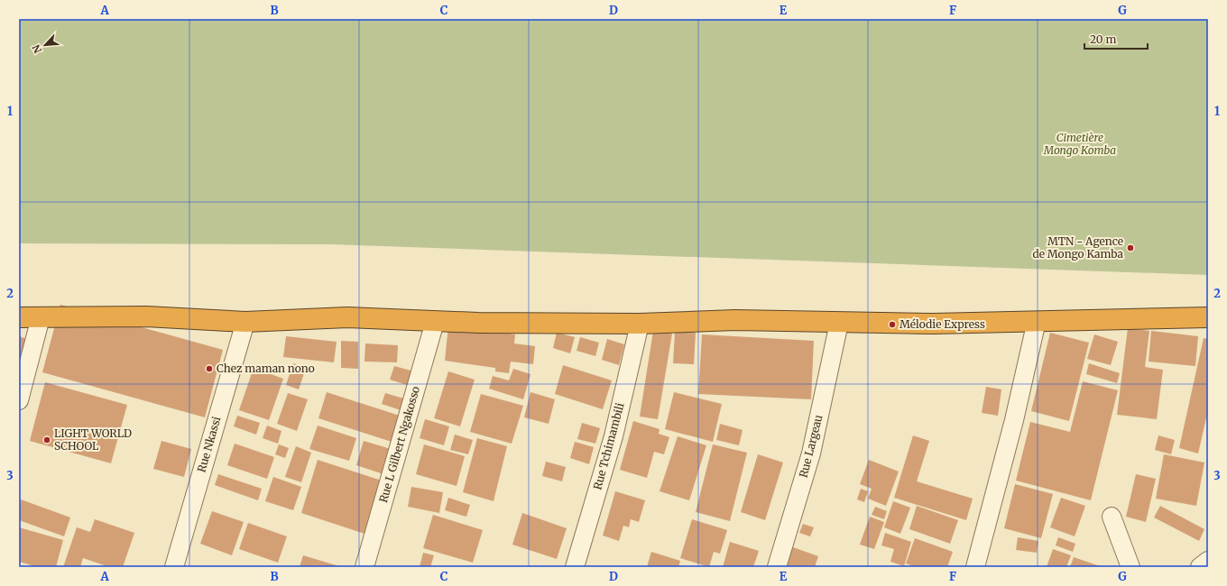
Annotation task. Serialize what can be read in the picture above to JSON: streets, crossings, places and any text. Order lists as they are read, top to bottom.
{
  "streets": {
    "street": [
      "Rue Nkassi",
      "Rue L Gilbert Ngakosso",
      "Rue Tchimambili",
      "Rue Largeau"
    ]
  },
  "parks": ["Cimetière Mongo Komba"],
  "places": [
    "MTN - Agence de Mongo Kamba",
    "Mélodie Express",
    "Chez maman nono",
    "LIGHT WORLD SCHOOL"
  ],
  "scale_bar": "20 m",
  "north": "bottom left",
  "grid": {
    "columns": [
      "A",
      "B",
      "C",
      "D",
      "E",
      "F",
      "G"
    ],
    "rows": ["1", "2", "3"]
  }
}
